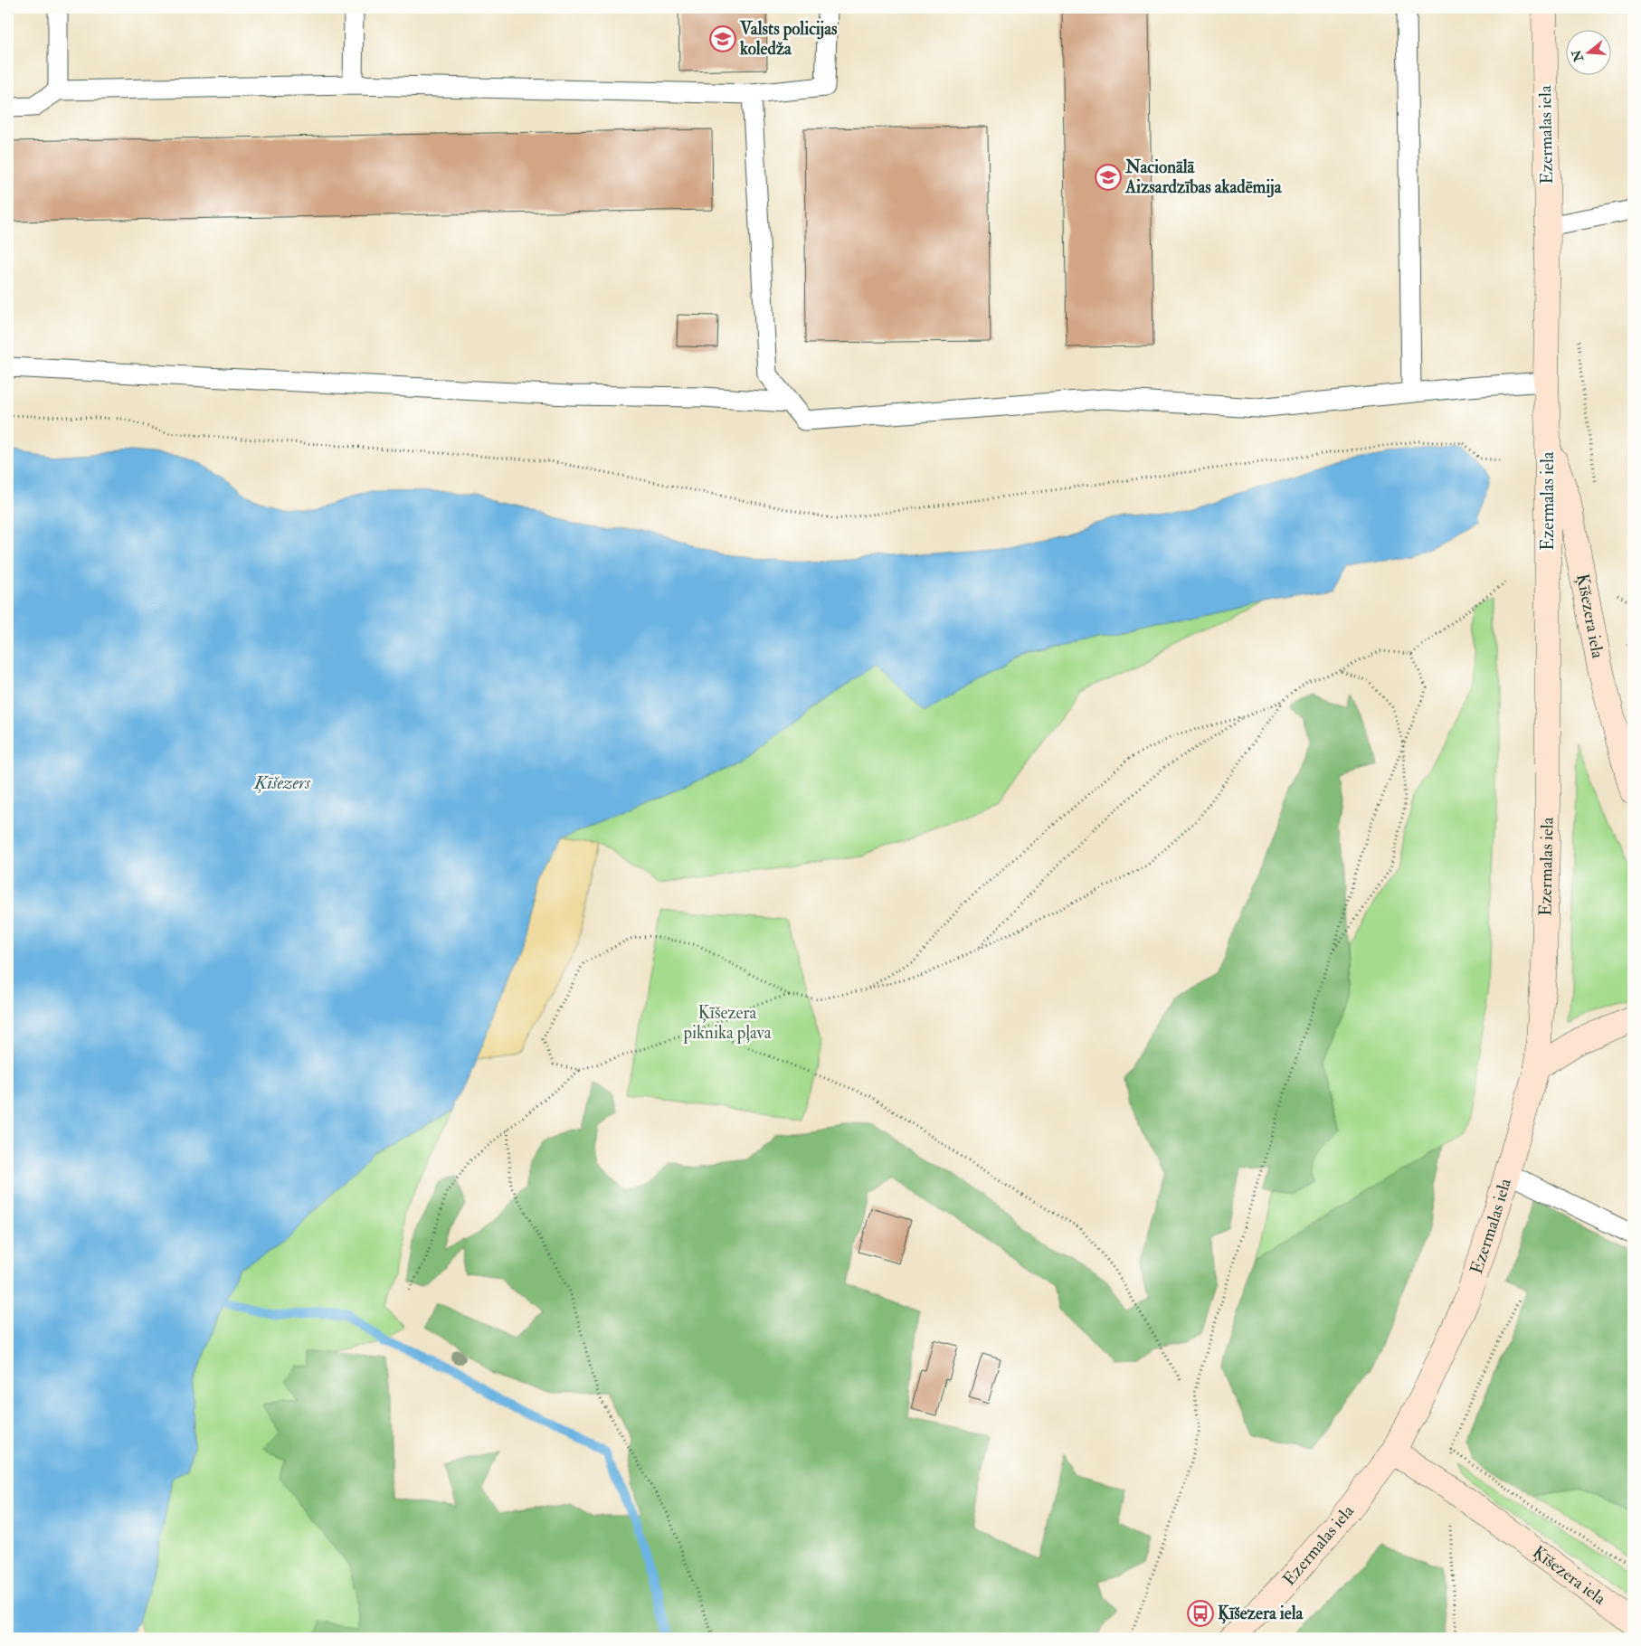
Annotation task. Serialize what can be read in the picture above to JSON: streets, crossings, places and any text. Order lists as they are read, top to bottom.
{
  "streets": {
    "street": ["Ezermalas iela", "Ķīšezera iela"]
  },
  "crossings": [
    ["Ezermalas iela", "Ķīšezera iela"]
  ],
  "water": ["Ķīšezers"],
  "parks": ["Ķīšezera piknika pļava"],
  "places": {
    "school or university": ["Valsts policijas koledža", "Nacionālā Aizsardzības akadēmija"],
    "bus stop": ["Ķīšezera iela"]
  },
  "north": "left"
}
